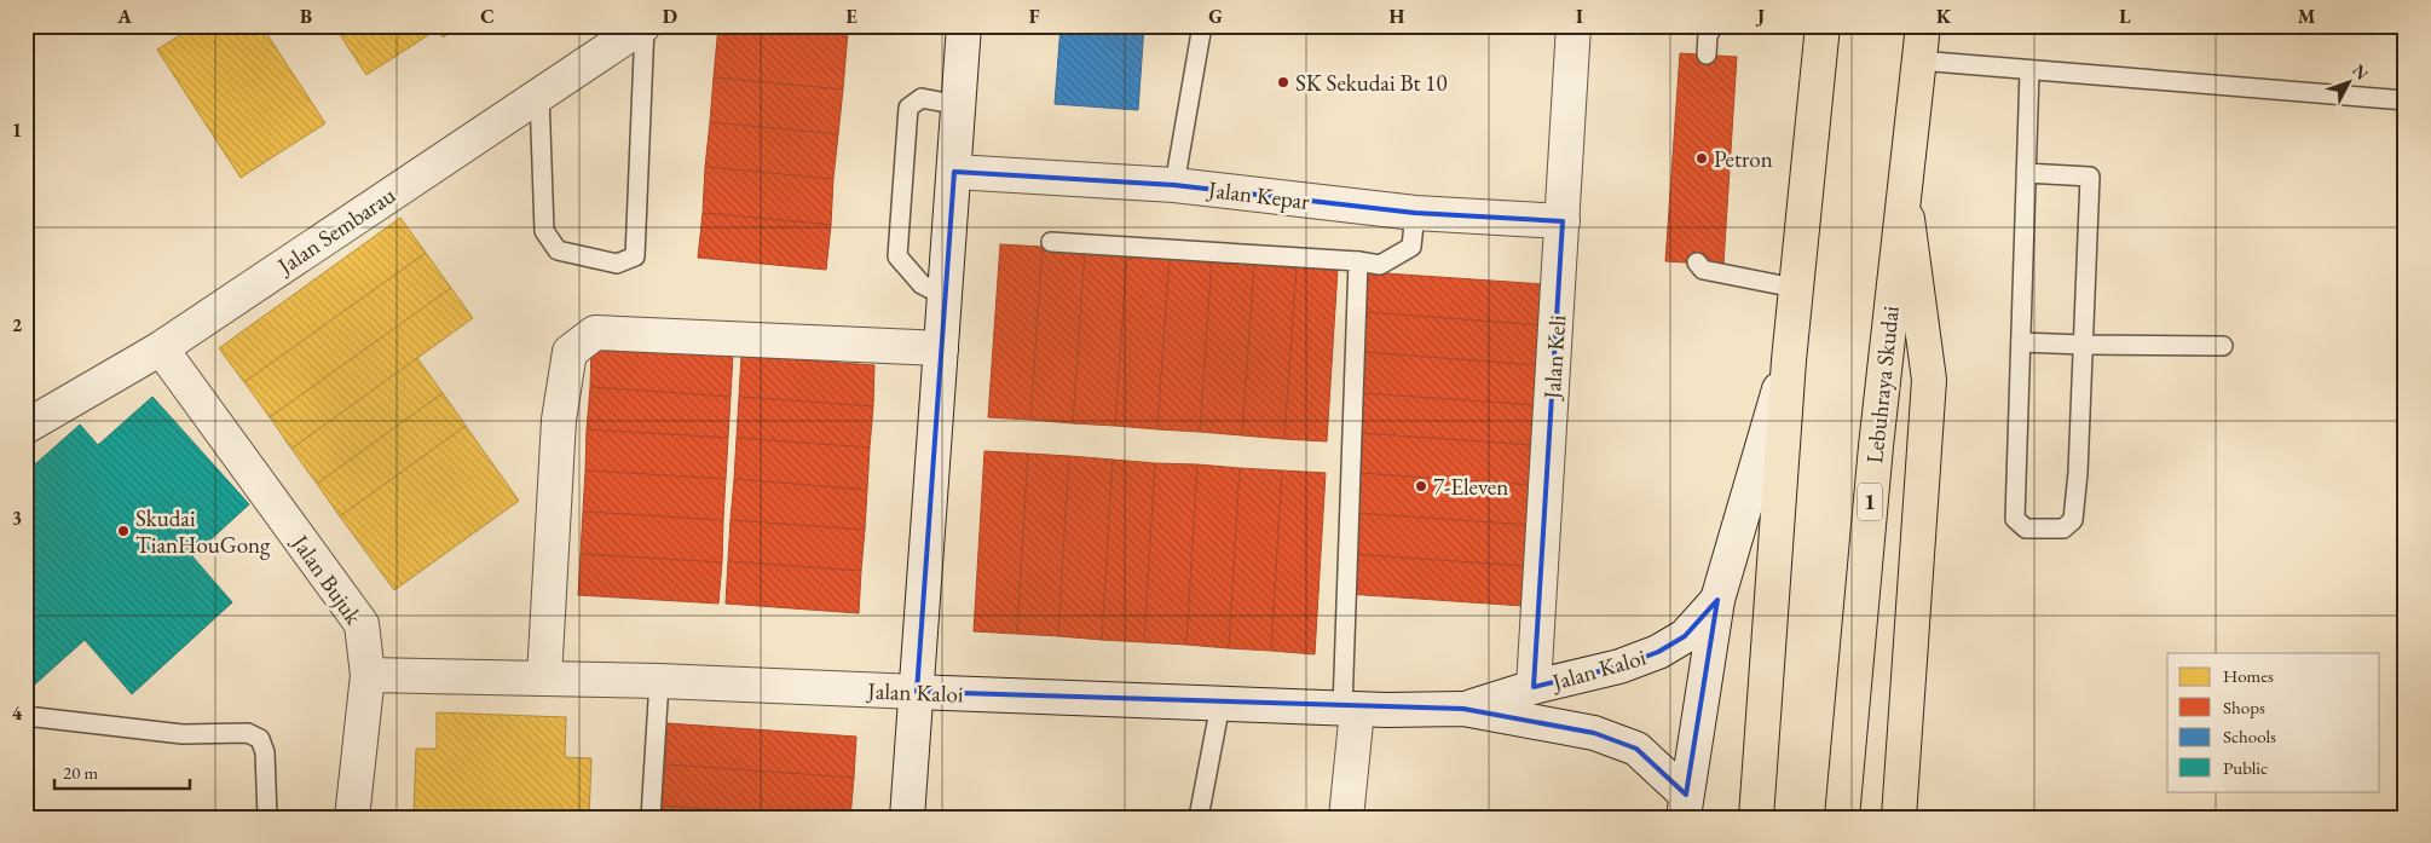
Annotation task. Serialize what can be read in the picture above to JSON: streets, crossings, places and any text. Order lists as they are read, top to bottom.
{
  "streets": {
    "main road": ["Lebuhraya Skudai", "1"],
    "street": [
      "Jalan Kepar",
      "Jalan Sembarau",
      "Jalan Keli",
      "Jalan Bujuk",
      "Jalan Kaloi"
    ]
  },
  "crossings": [
    ["Jalan Kepar", "Jalan Keli"],
    ["Jalan Sembarau", "Jalan Bujuk"],
    ["Jalan Keli", "Jalan Kaloi"],
    ["Jalan Bujuk", "Jalan Kaloi"]
  ],
  "places": [
    "SK Sekudai Bt 10",
    "Petron",
    "7-Eleven",
    "Skudai TianHouGong"
  ],
  "legend": [
    "Homes",
    "Shops",
    "Schools",
    "Public"
  ],
  "scale_bar": "20 m",
  "north": "top right",
  "grid": {
    "columns": [
      "A",
      "B",
      "C",
      "D",
      "E",
      "F",
      "G",
      "H",
      "I",
      "J",
      "K",
      "L",
      "M"
    ],
    "rows": [
      "1",
      "2",
      "3",
      "4"
    ]
  }
}
